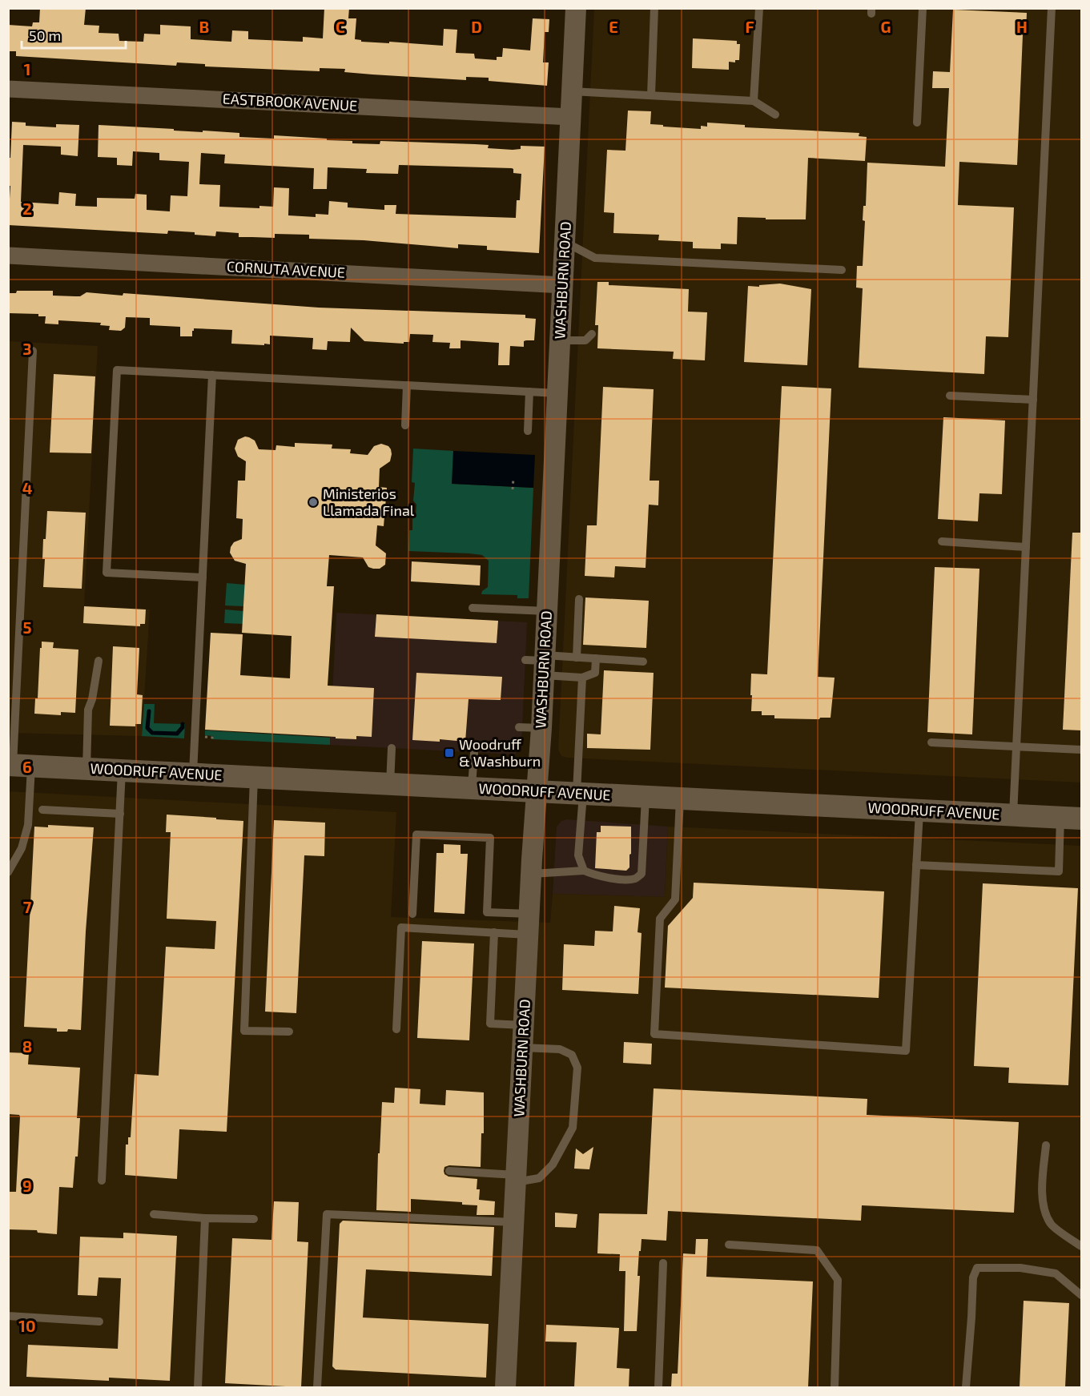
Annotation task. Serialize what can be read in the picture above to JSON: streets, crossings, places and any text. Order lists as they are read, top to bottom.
{
  "streets": {
    "main road": ["WOODRUFF AVENUE"],
    "street": ["EASTBROOK AVENUE", "CORNUTA AVENUE", "WASHBURN ROAD"]
  },
  "crossings": [
    ["EASTBROOK AVENUE", "WASHBURN ROAD"],
    ["CORNUTA AVENUE", "WASHBURN ROAD"],
    ["WASHBURN ROAD", "WOODRUFF AVENUE"]
  ],
  "places": {
    "other": ["Ministerios Llamada Final"],
    "transit": ["Woodruff & Washburn"]
  },
  "scale_bar": "50 m",
  "grid": {
    "columns": [
      "B",
      "C",
      "D",
      "E",
      "F",
      "G",
      "H"
    ],
    "rows": [
      "1",
      "2",
      "3",
      "4",
      "5",
      "6",
      "7",
      "8",
      "9",
      "10"
    ]
  }
}
